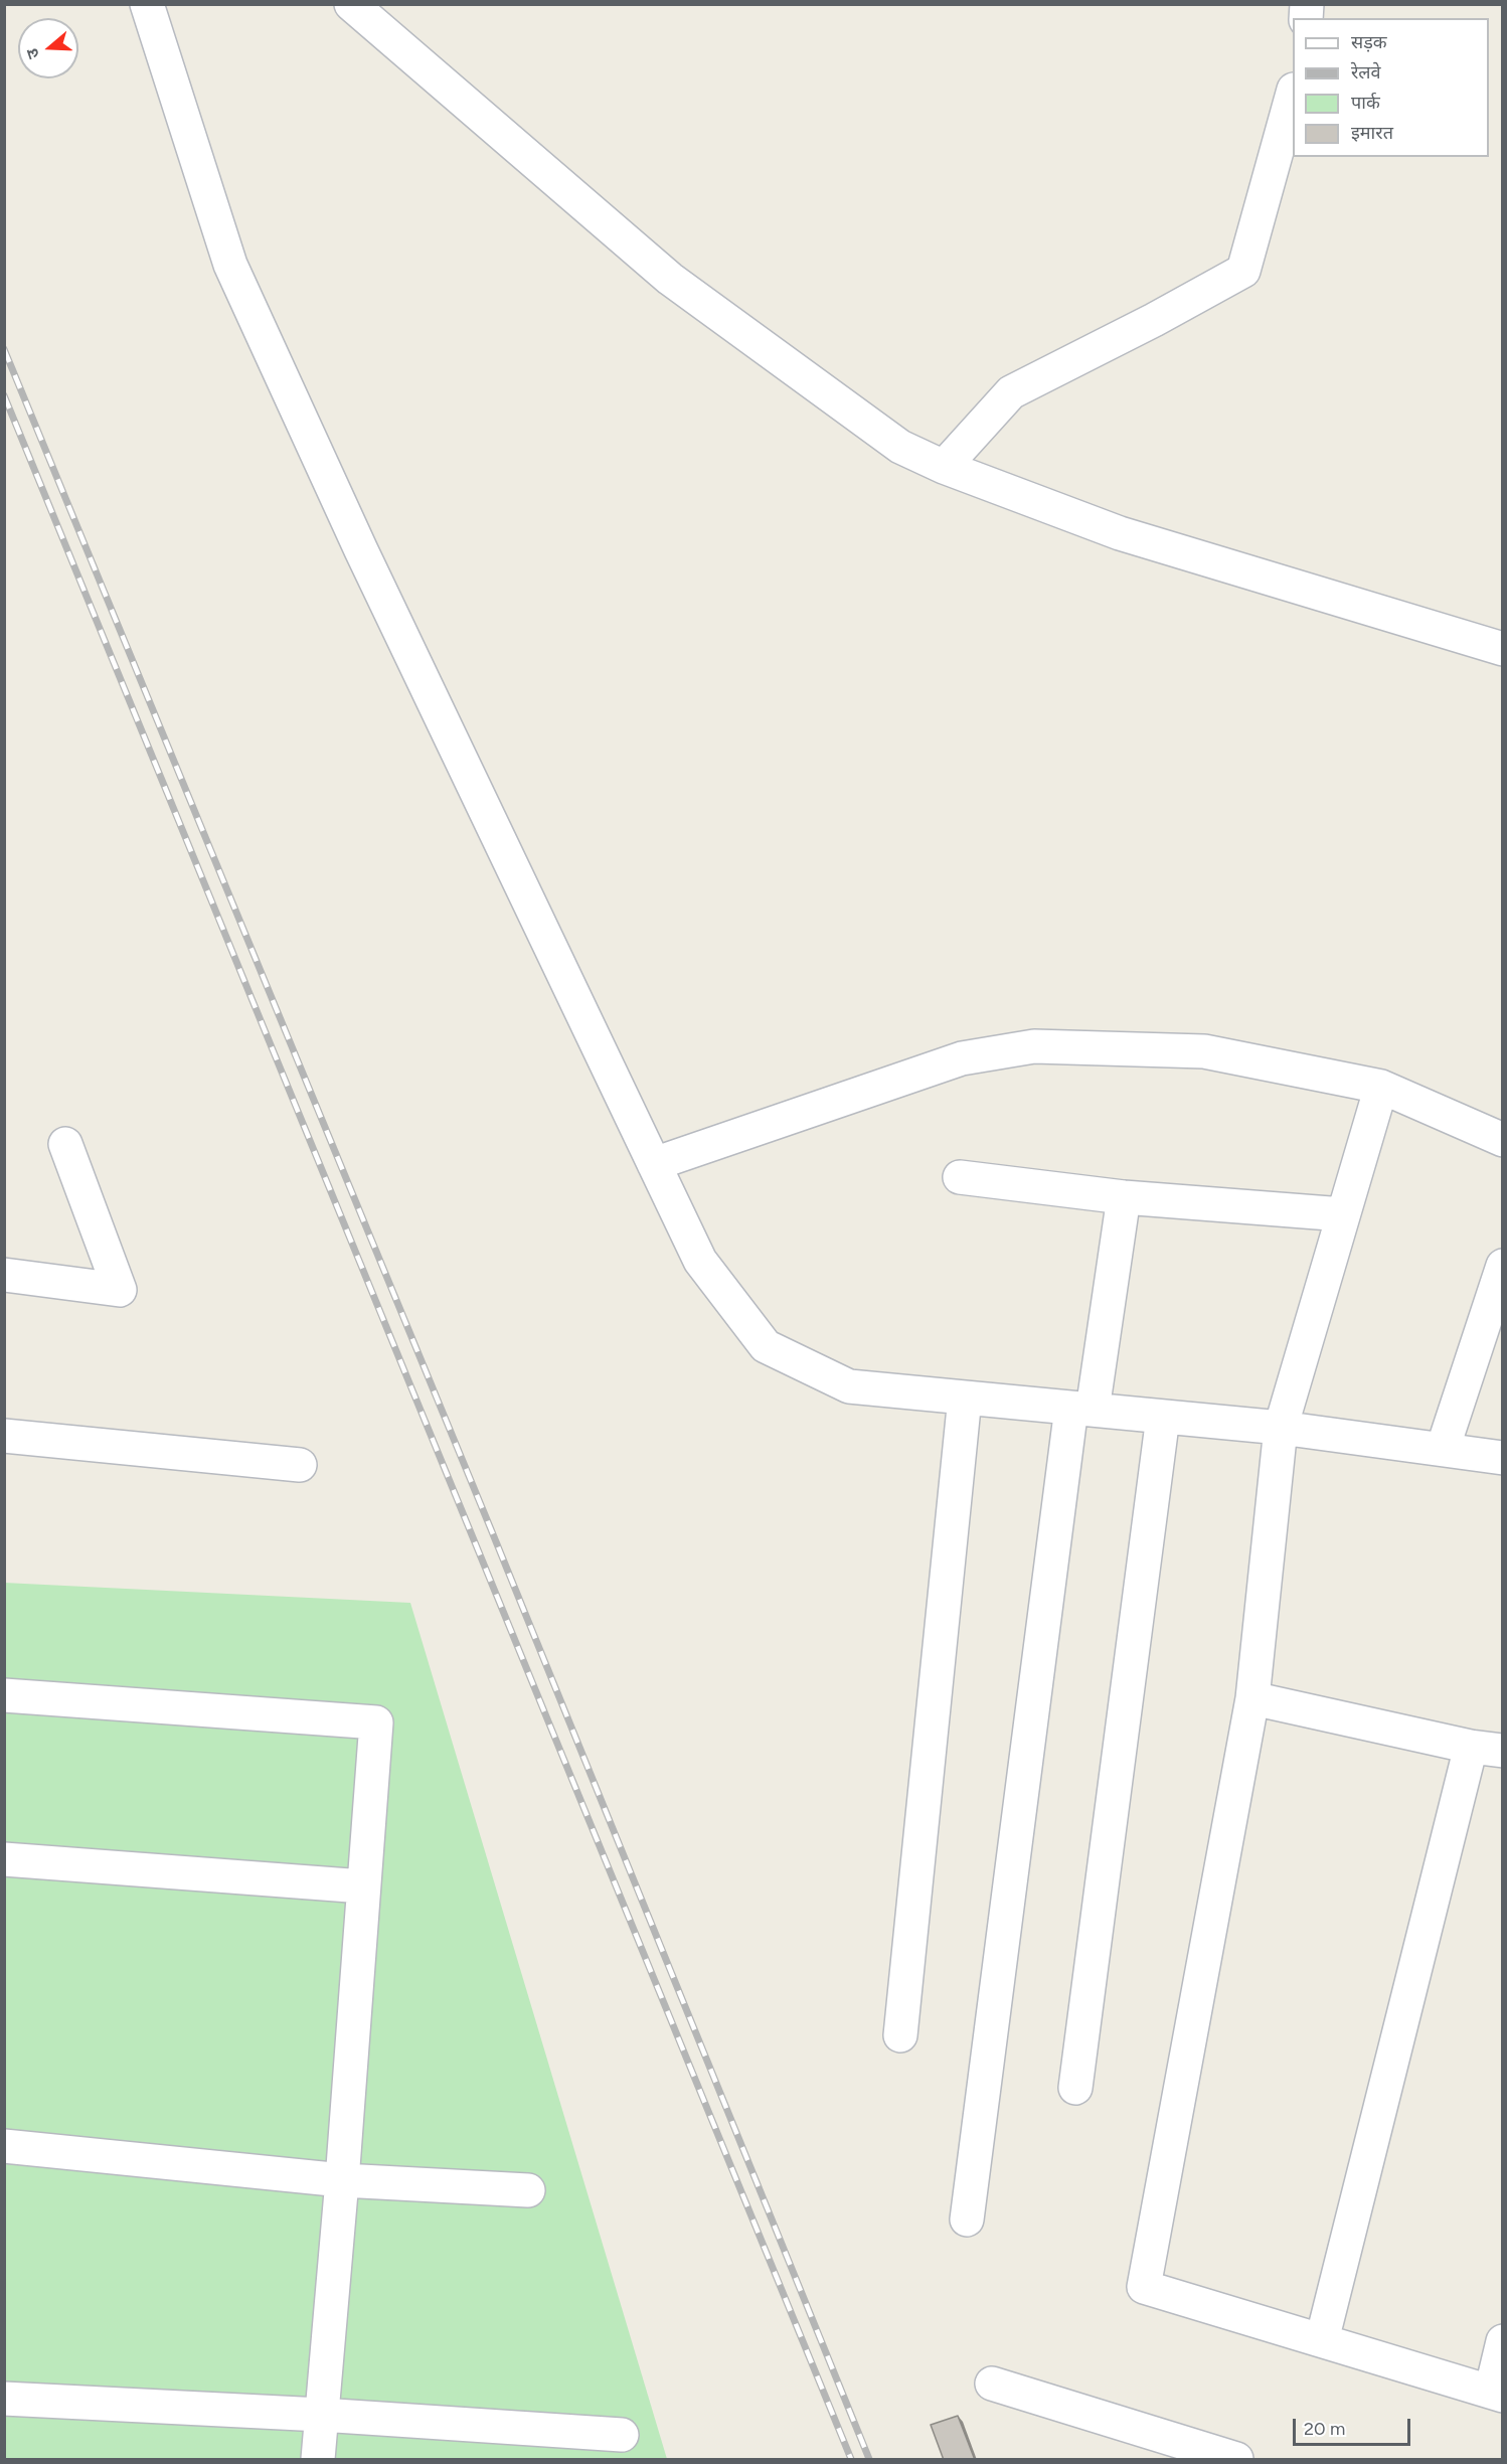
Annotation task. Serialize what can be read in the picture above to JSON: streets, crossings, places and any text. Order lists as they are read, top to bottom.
{
  "legend": [
    "सड़क",
    "रेलवे",
    "पार्क",
    "इमारत"
  ],
  "scale_bar": "20 m",
  "north": "left"
}
